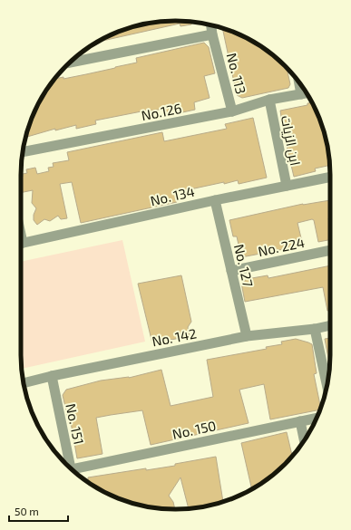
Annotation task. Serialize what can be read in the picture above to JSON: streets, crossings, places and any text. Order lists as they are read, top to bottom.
{
  "streets": {
    "street": [
      "No. 113",
      "No.126",
      "ابن الزيات",
      "No. 134",
      "No. 224",
      "No. 127",
      "No. 142",
      "No. 151",
      "No. 150"
    ]
  },
  "crossings": [
    ["No. 113", "No.126"],
    ["No.126", "ابن الزيات"],
    ["ابن الزيات", "No. 134"],
    ["No. 134", "No. 127"],
    ["No. 224", "No. 127"],
    ["No. 127", "No. 142"],
    ["No. 142", "No. 151"]
  ],
  "scale_bar": "50 m"
}
